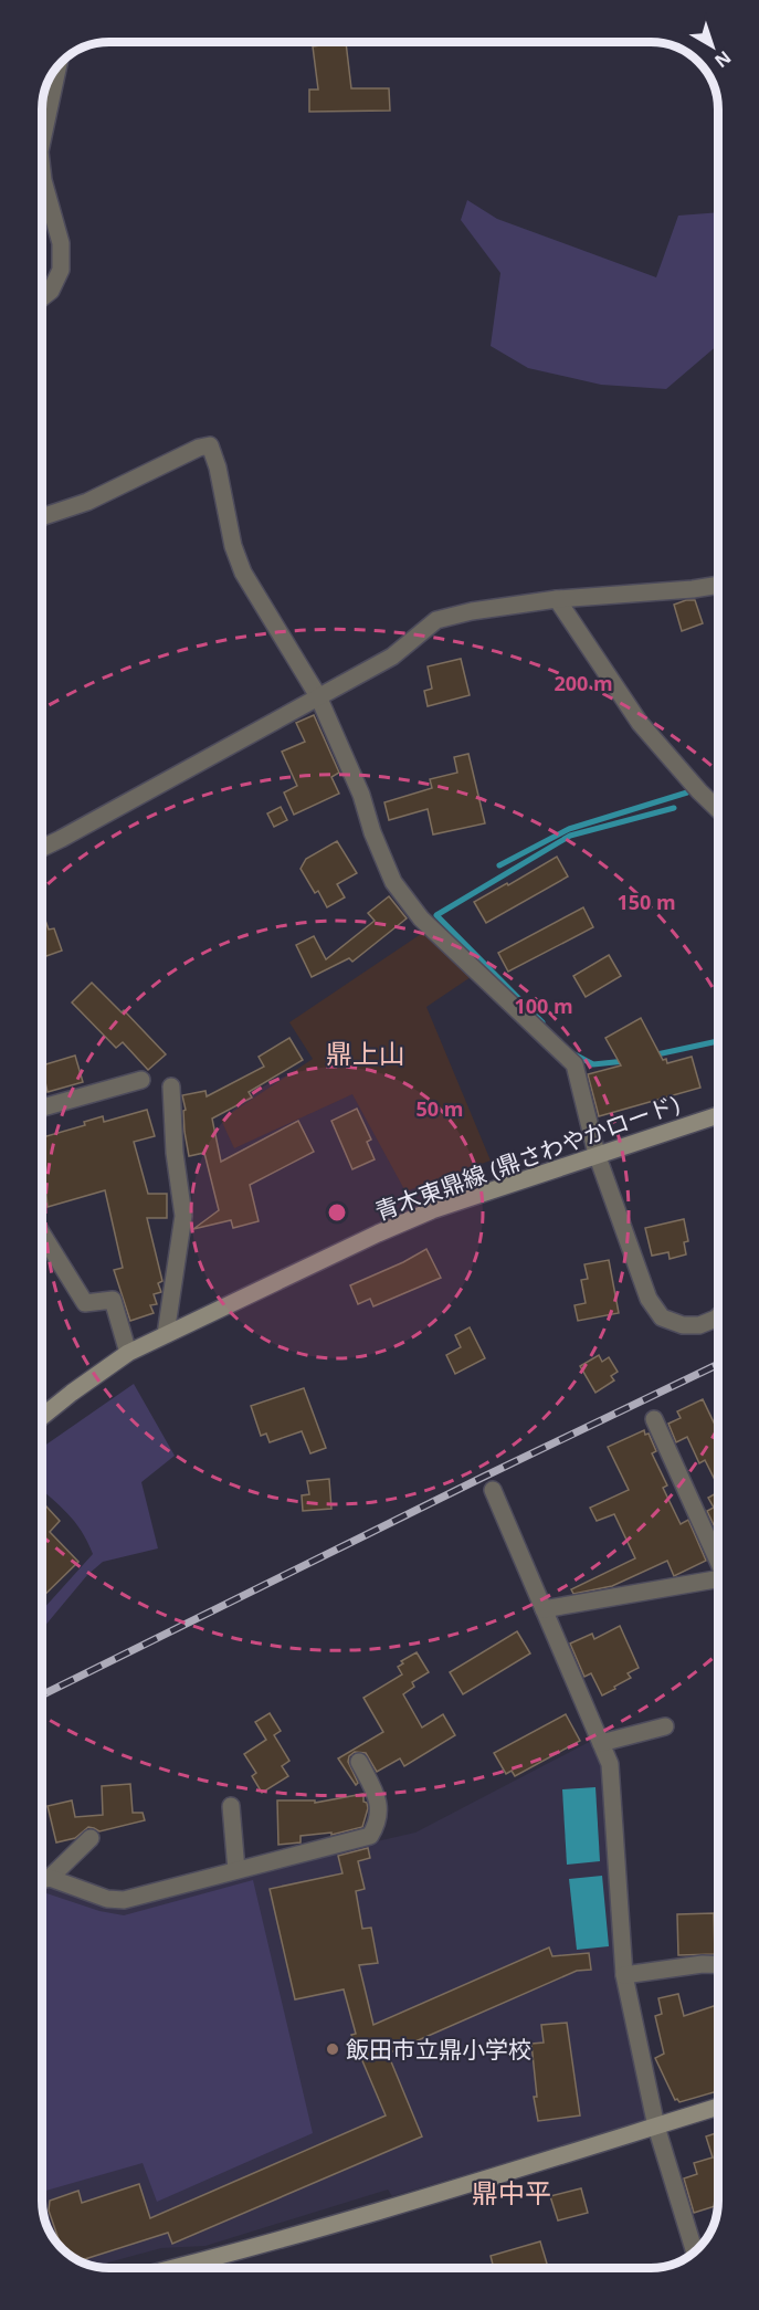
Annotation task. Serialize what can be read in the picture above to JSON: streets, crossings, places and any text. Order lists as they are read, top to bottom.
{
  "streets": {
    "main road": ["青木東鼎線 (鼎さわやかロード)"]
  },
  "districts": ["鼎上山", "鼎中平"],
  "places": ["飯田市立鼎小学校"],
  "north": "bottom right",
  "rings": [
    "200 m",
    "150 m",
    "100 m",
    "50 m"
  ]
}
